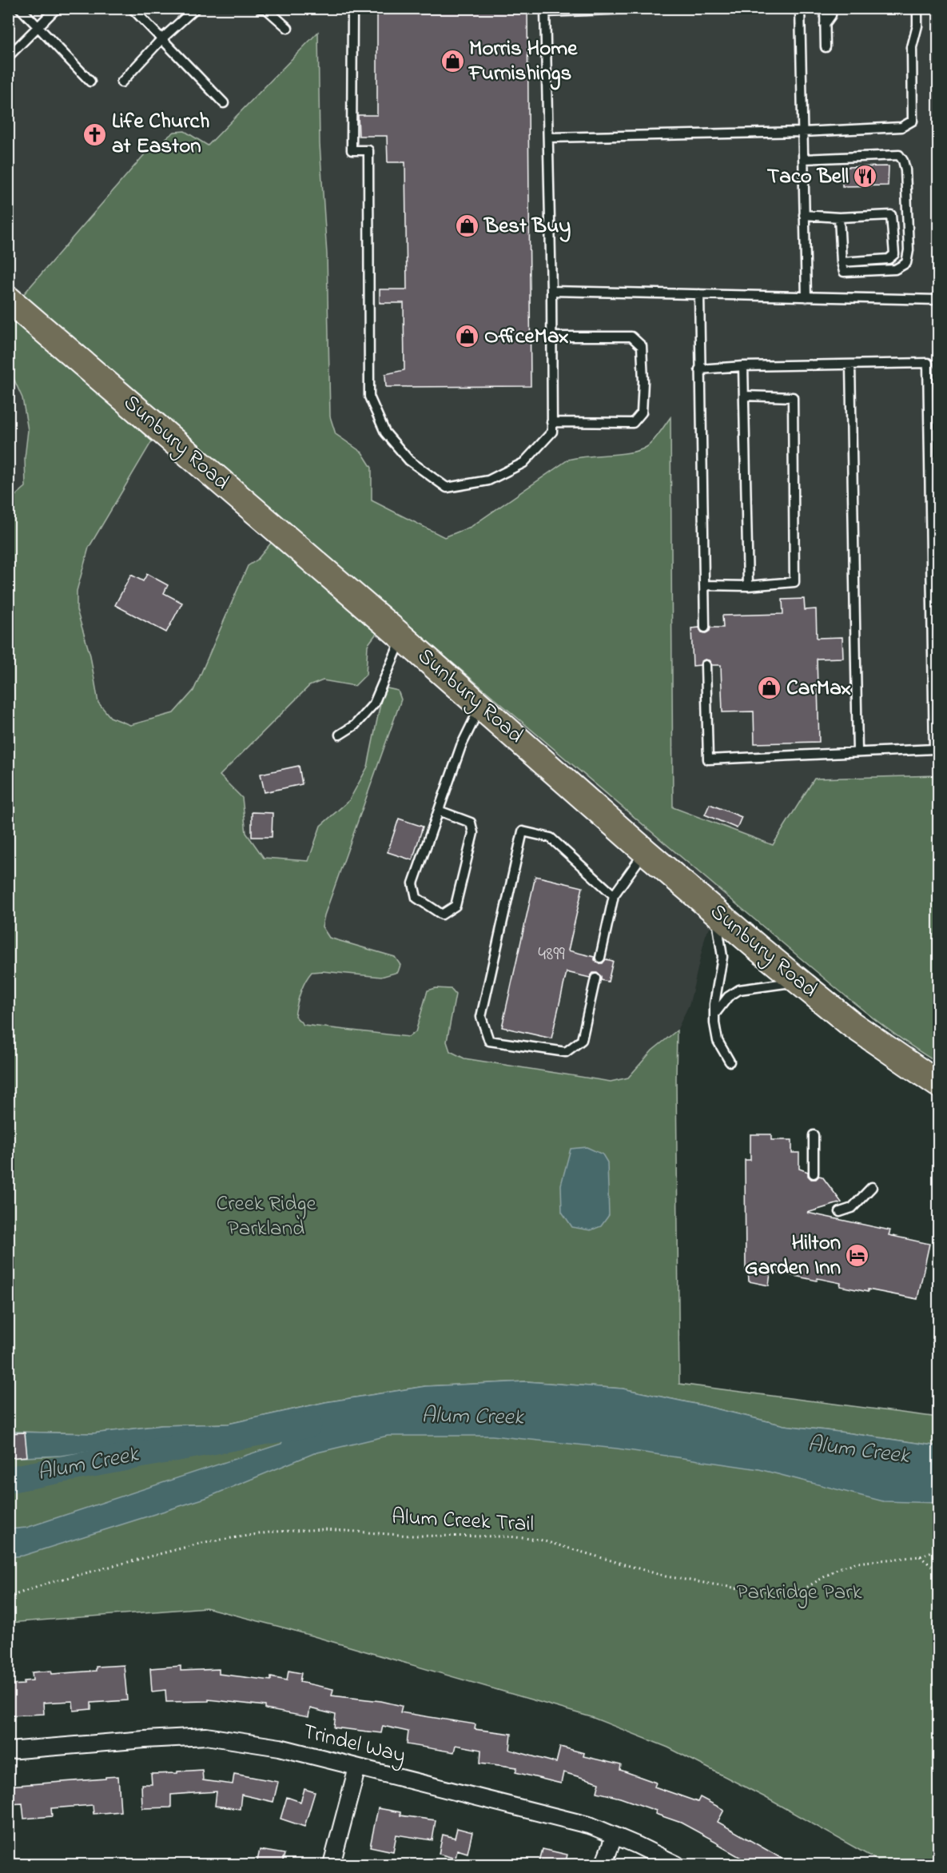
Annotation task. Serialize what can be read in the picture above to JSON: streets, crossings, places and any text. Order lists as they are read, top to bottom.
{
  "streets": {
    "main road": ["Sunbury Road"],
    "street": ["Trindel Way"],
    "path": ["Alum Creek Trail"]
  },
  "water": ["Alum Creek"],
  "parks": ["Creek Ridge Parkland", "Parkridge Park"],
  "places": {
    "shop": [
      "Morris Home Furnishings",
      "Best Buy",
      "OfficeMax",
      "CarMax"
    ],
    "church": ["Life Church at Easton"],
    "restaurant": ["Taco Bell"],
    "hotel": ["Hilton Garden Inn"]
  },
  "house_numbers": ["4899"]
}
